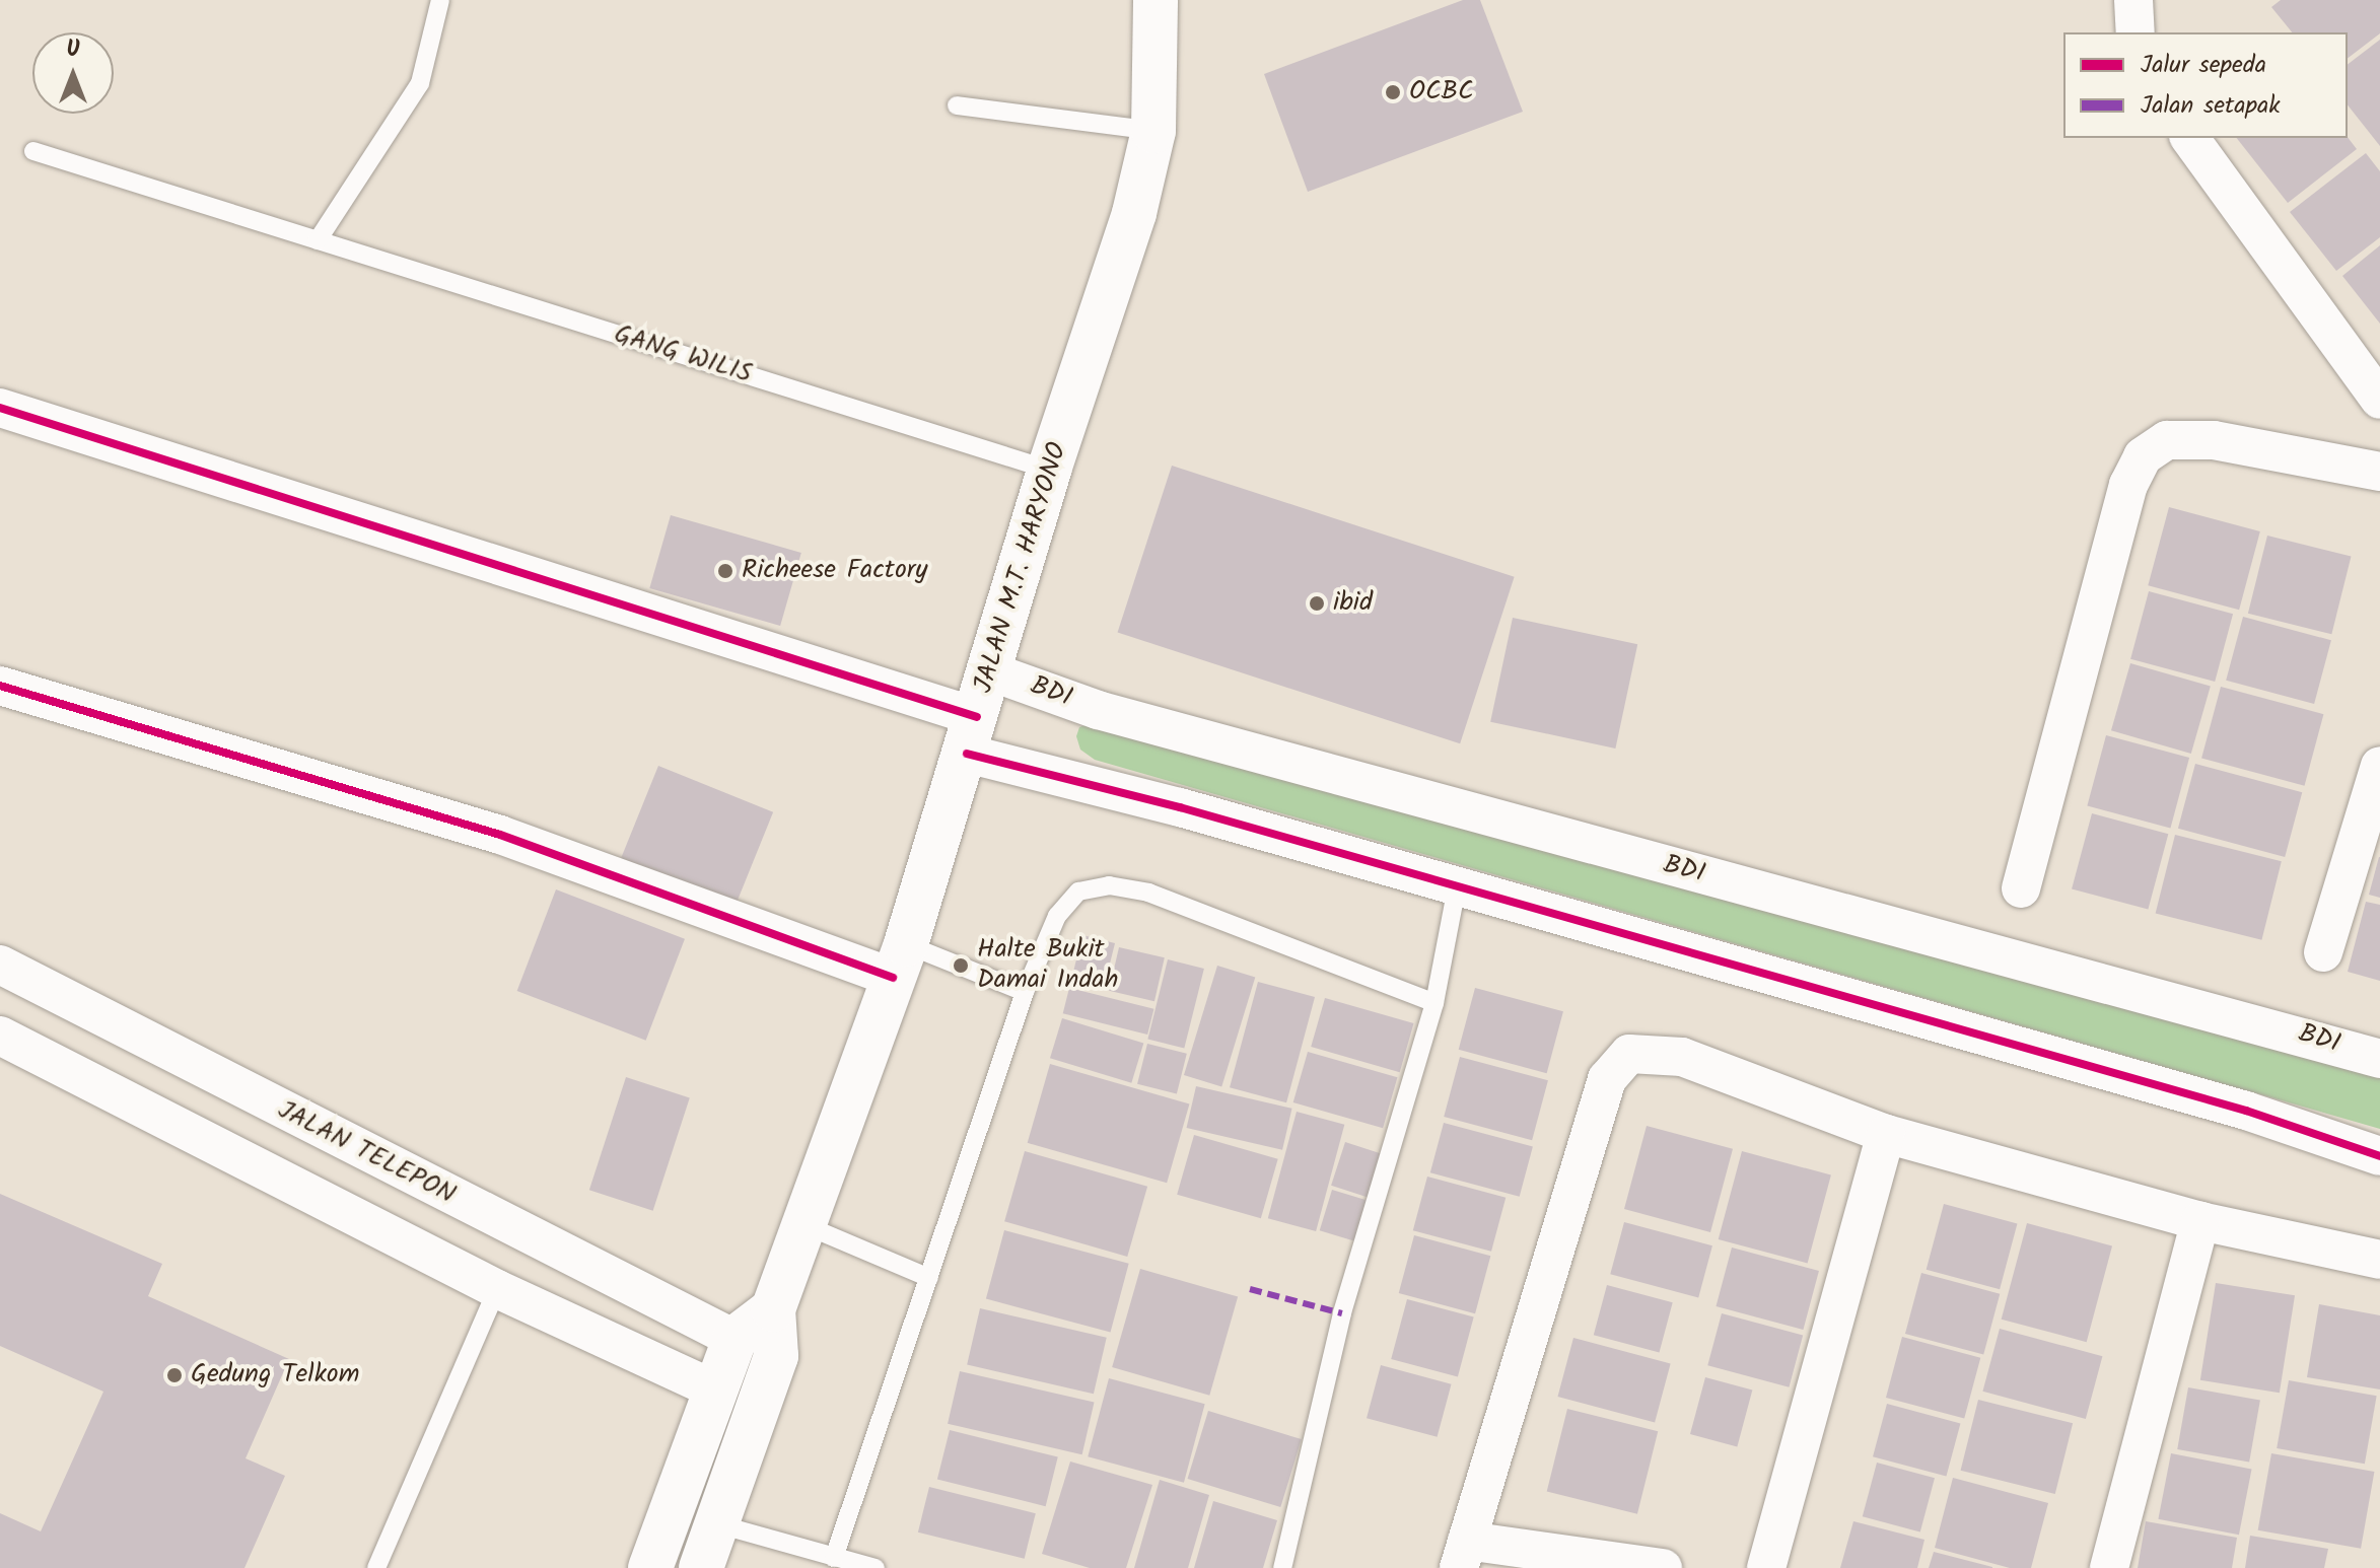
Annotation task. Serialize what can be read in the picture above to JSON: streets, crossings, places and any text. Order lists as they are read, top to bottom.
{
  "streets": {
    "main road": ["JALAN M.T. HARYONO"],
    "street": ["BDI", "JALAN TELEPON"],
    "lane": ["GANG WILIS"]
  },
  "crossings": [
    ["GANG WILIS", "JALAN M.T. HARYONO"],
    ["JALAN M.T. HARYONO", "BDI"]
  ],
  "places": [
    "OCBC",
    "Richeese Factory",
    "ibid",
    "Halte Bukit Damai Indah",
    "Gedung Telkom"
  ],
  "legend": ["Jalur sepeda", "Jalan setapak"],
  "north": "top"
}
